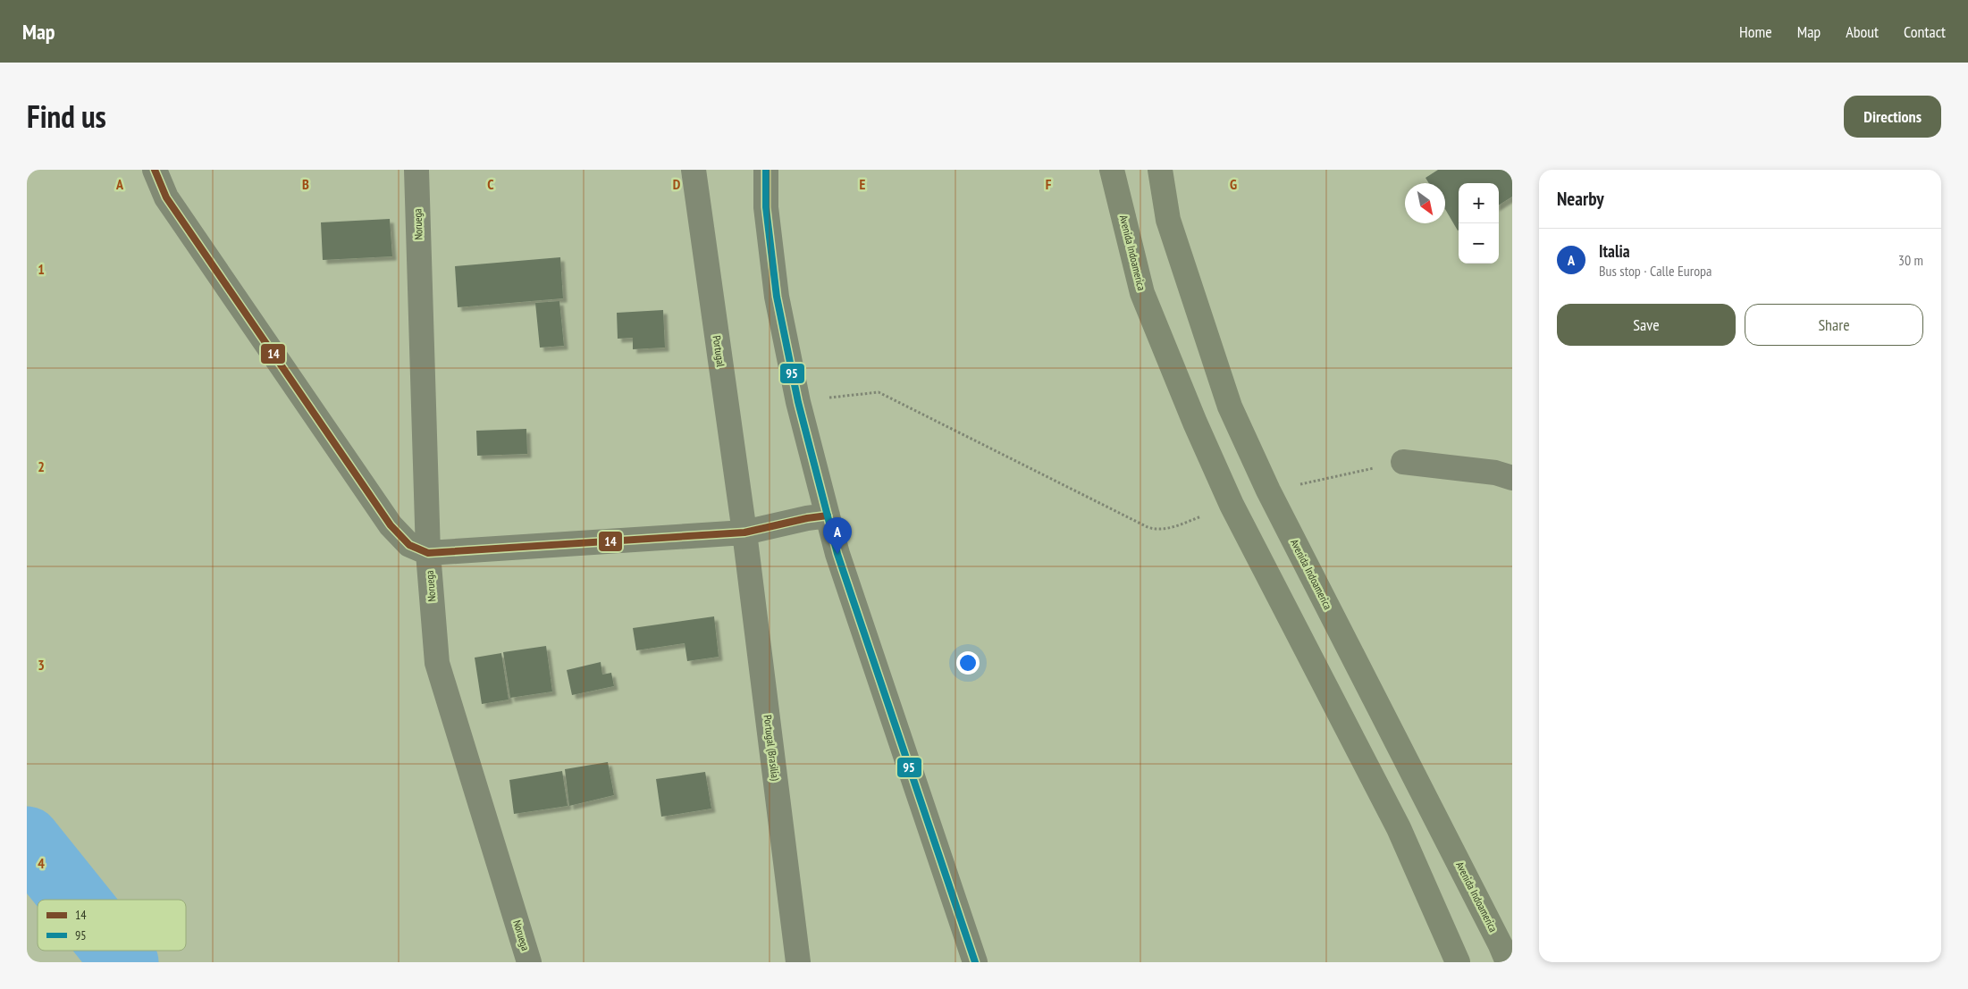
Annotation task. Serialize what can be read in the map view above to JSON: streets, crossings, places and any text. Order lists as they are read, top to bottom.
{
  "streets": {
    "main road": ["Avenida Indoamerica"],
    "street": ["Noruega", "Portugal", "Portugal (Brasilia)"]
  },
  "crossings": [
    ["Portugal", "Portugal (Brasilia)"]
  ],
  "lines": ["transit line 14", "transit line 95"],
  "legend": ["14", "95"],
  "north": "bottom right",
  "page": {
    "header": "Map",
    "nav": [
      "Home",
      "Map",
      "About",
      "Contact"
    ],
    "title": "Find us",
    "buttons": [
      "Directions",
      ["Save", "Share"]
    ],
    "heading": "Nearby",
    "map_buttons": ["+", "−"],
    "list": [
      {
        "mark": "A",
        "name": "Italia",
        "note": "Bus stop · Calle Europa",
        "value": "30 m"
      }
    ],
    "pins": "A"
  },
  "grid": {
    "columns": [
      "A",
      "B",
      "C",
      "D",
      "E",
      "F",
      "G"
    ],
    "rows": [
      "1",
      "2",
      "3",
      "4"
    ]
  }
}
